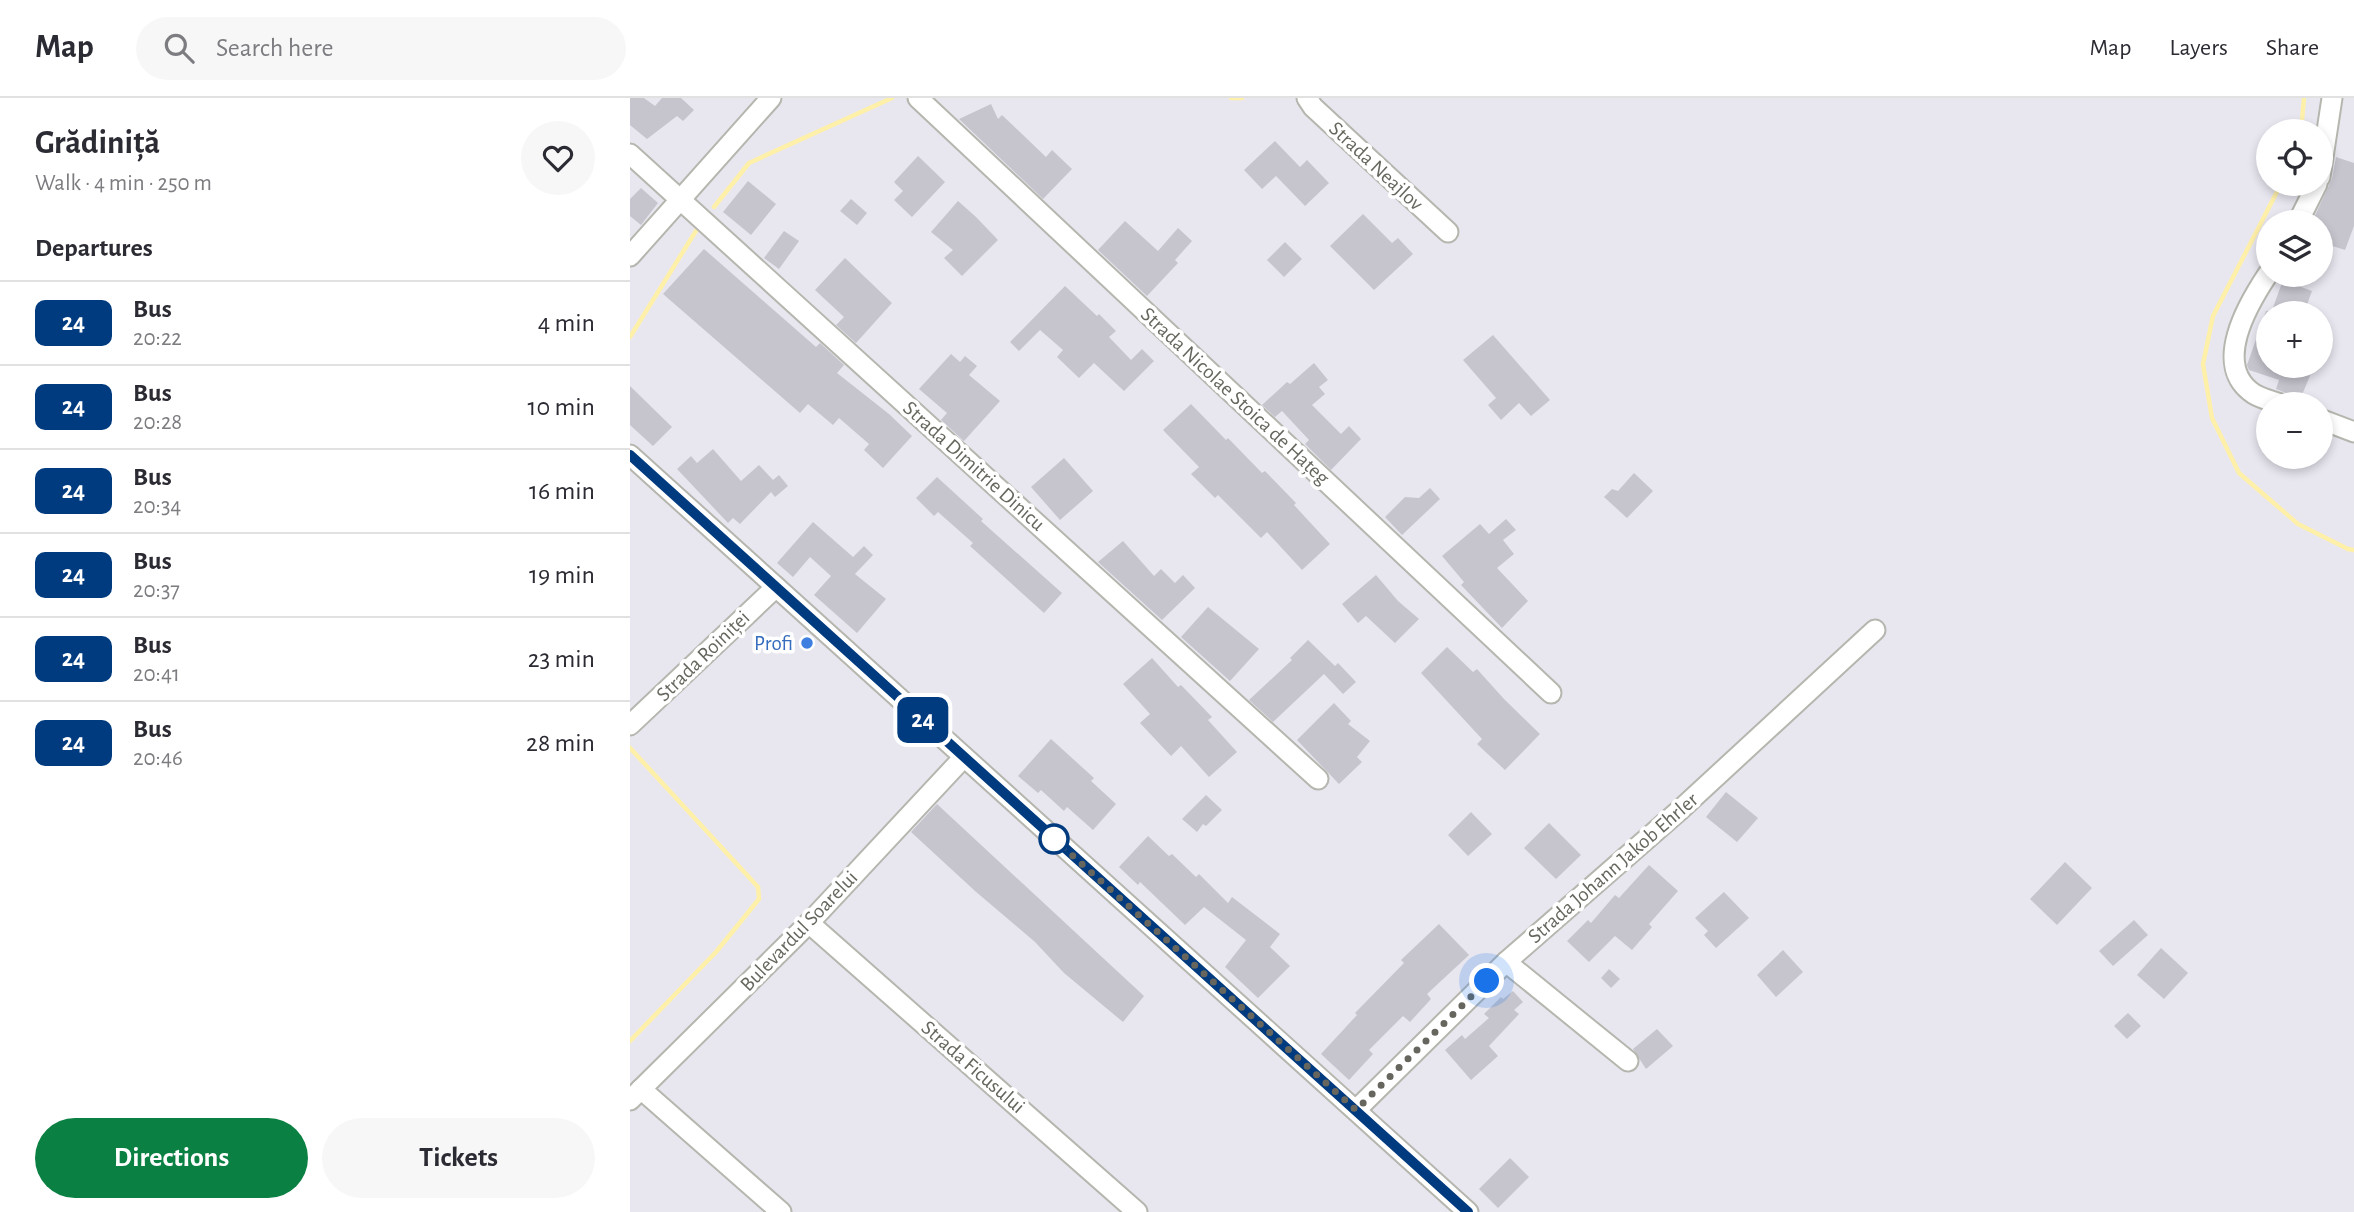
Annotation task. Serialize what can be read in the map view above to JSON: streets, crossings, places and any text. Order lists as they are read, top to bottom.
{
  "streets": {
    "street": [
      "Strada Neajlov",
      "Strada Nicolae Stoica de Hațeg",
      "Strada Dimitrie Dinicu",
      "Strada Roiniței",
      "Strada Johann Jakob Ehrler",
      "Bulevardul Soarelui",
      "Strada Ficusului"
    ]
  },
  "crossings": [
    ["Bulevardul Soarelui", "Strada Ficusului"]
  ],
  "places": ["Profi"],
  "lines": ["bus line 24"],
  "page": {
    "header": "Map",
    "search": "Search here",
    "nav": ["Map", "Layers", "Share"],
    "heading": [
      ["Grădiniță", "Walk · 4 min · 250 m"],
      "Departures"
    ],
    "on_map": "24",
    "map_buttons": ["+", "−"],
    "list": [
      {
        "mark": "24",
        "name": "Bus",
        "note": "20:22",
        "value": "4 min"
      },
      {
        "mark": "24",
        "name": "Bus",
        "note": "20:28",
        "value": "10 min"
      },
      {
        "mark": "24",
        "name": "Bus",
        "note": "20:34",
        "value": "16 min"
      },
      {
        "mark": "24",
        "name": "Bus",
        "note": "20:37",
        "value": "19 min"
      },
      {
        "mark": "24",
        "name": "Bus",
        "note": "20:41",
        "value": "23 min"
      },
      {
        "mark": "24",
        "name": "Bus",
        "note": "20:46",
        "value": "28 min"
      }
    ],
    "buttons": ["Directions", "Tickets"]
  }
}
